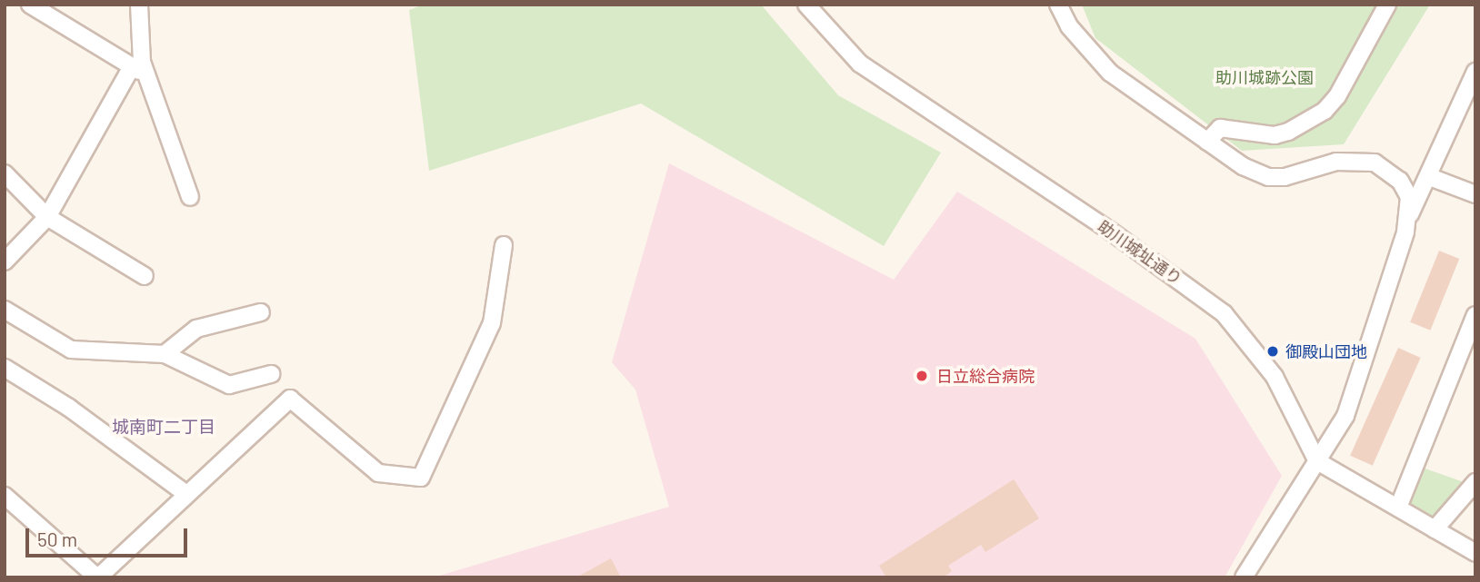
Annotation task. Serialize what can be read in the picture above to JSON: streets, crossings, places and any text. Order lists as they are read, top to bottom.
{
  "streets": {
    "street": ["助川城址通り"]
  },
  "districts": ["城南町二丁目"],
  "parks": ["助川城跡公園"],
  "places": ["御殿山団地", "日立総合病院"],
  "scale_bar": "50 m"
}
